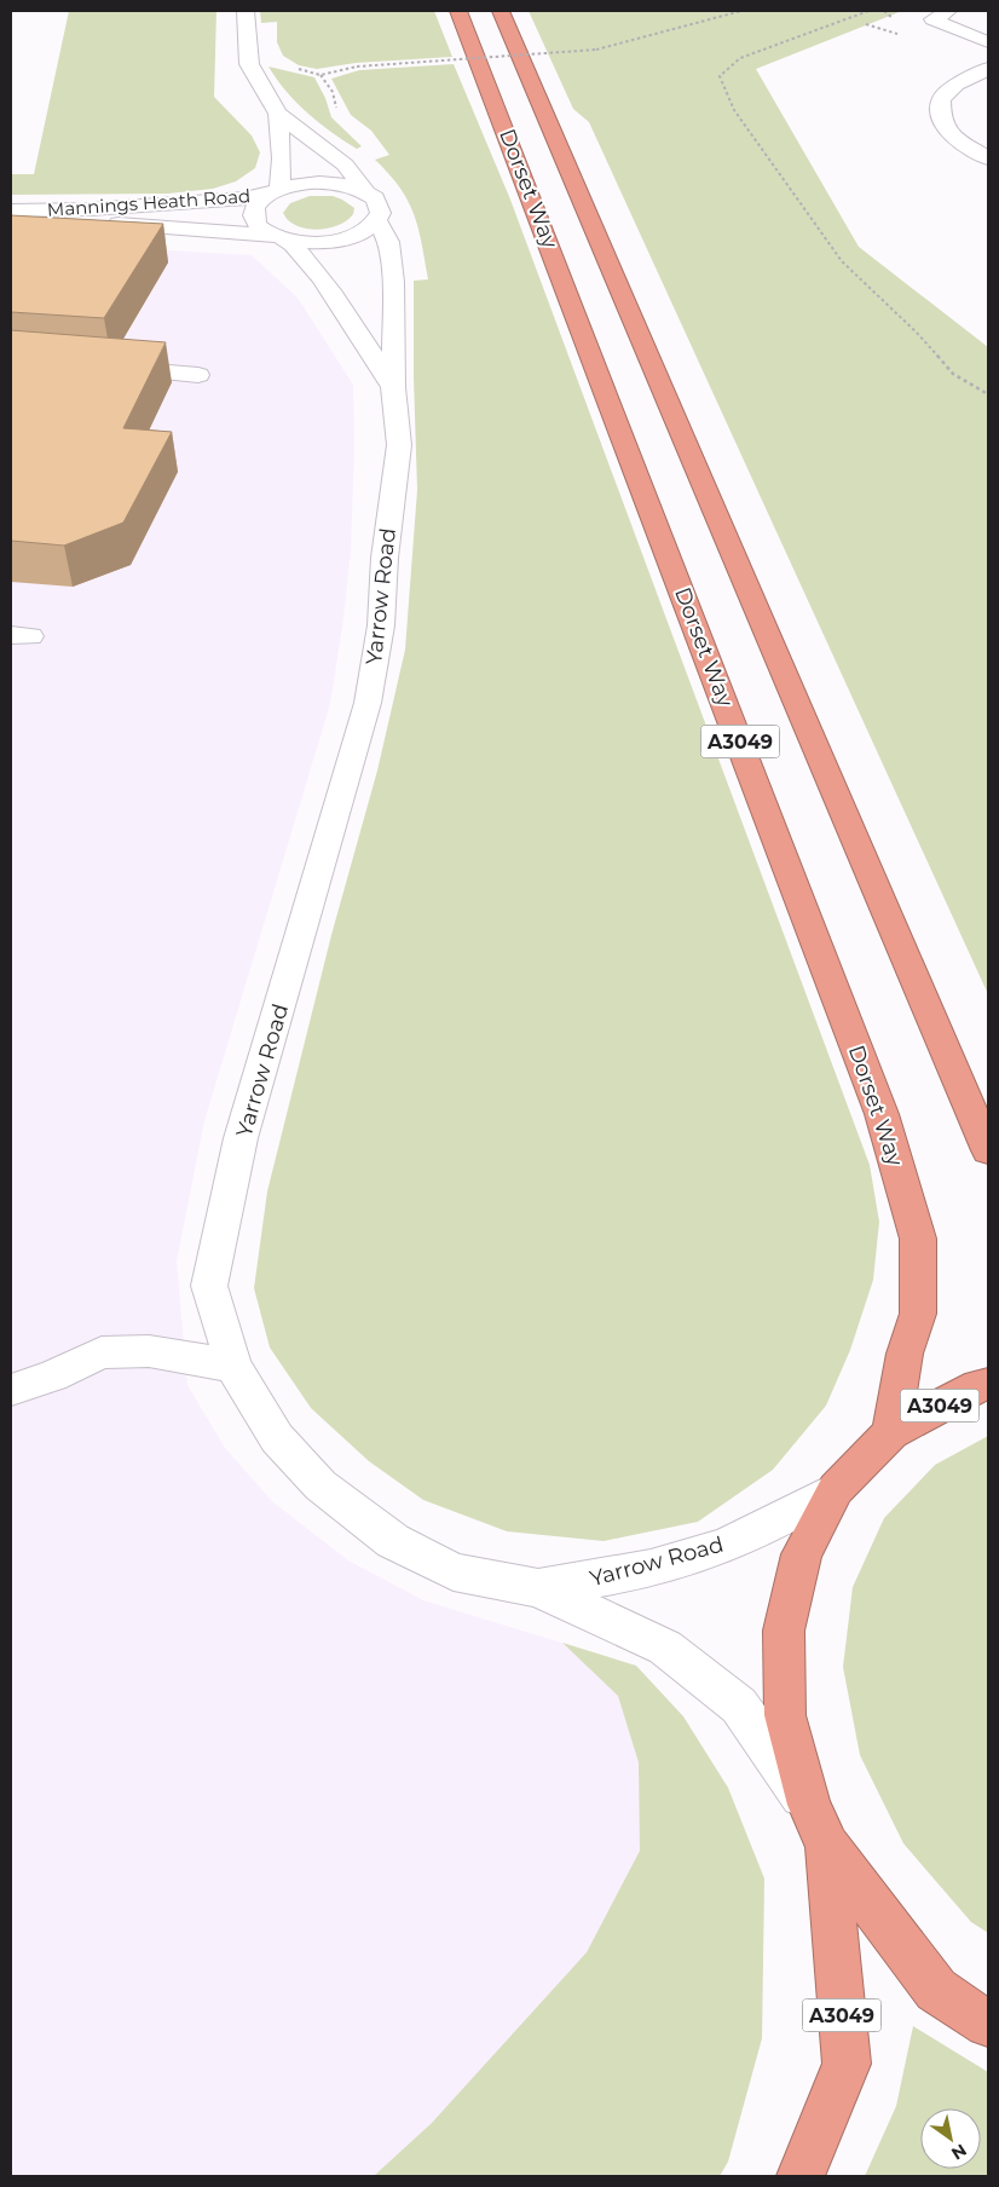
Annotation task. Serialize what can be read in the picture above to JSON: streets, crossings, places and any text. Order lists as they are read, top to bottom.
{
  "streets": {
    "highway": ["Dorset Way", "A3049"],
    "street": ["Mannings Heath Road", "Yarrow Road"]
  },
  "crossings": [
    ["Dorset Way", "A3049"],
    ["Mannings Heath Road", "Yarrow Road"],
    ["Yarrow Road", "A3049"]
  ],
  "north": "bottom right"
}
